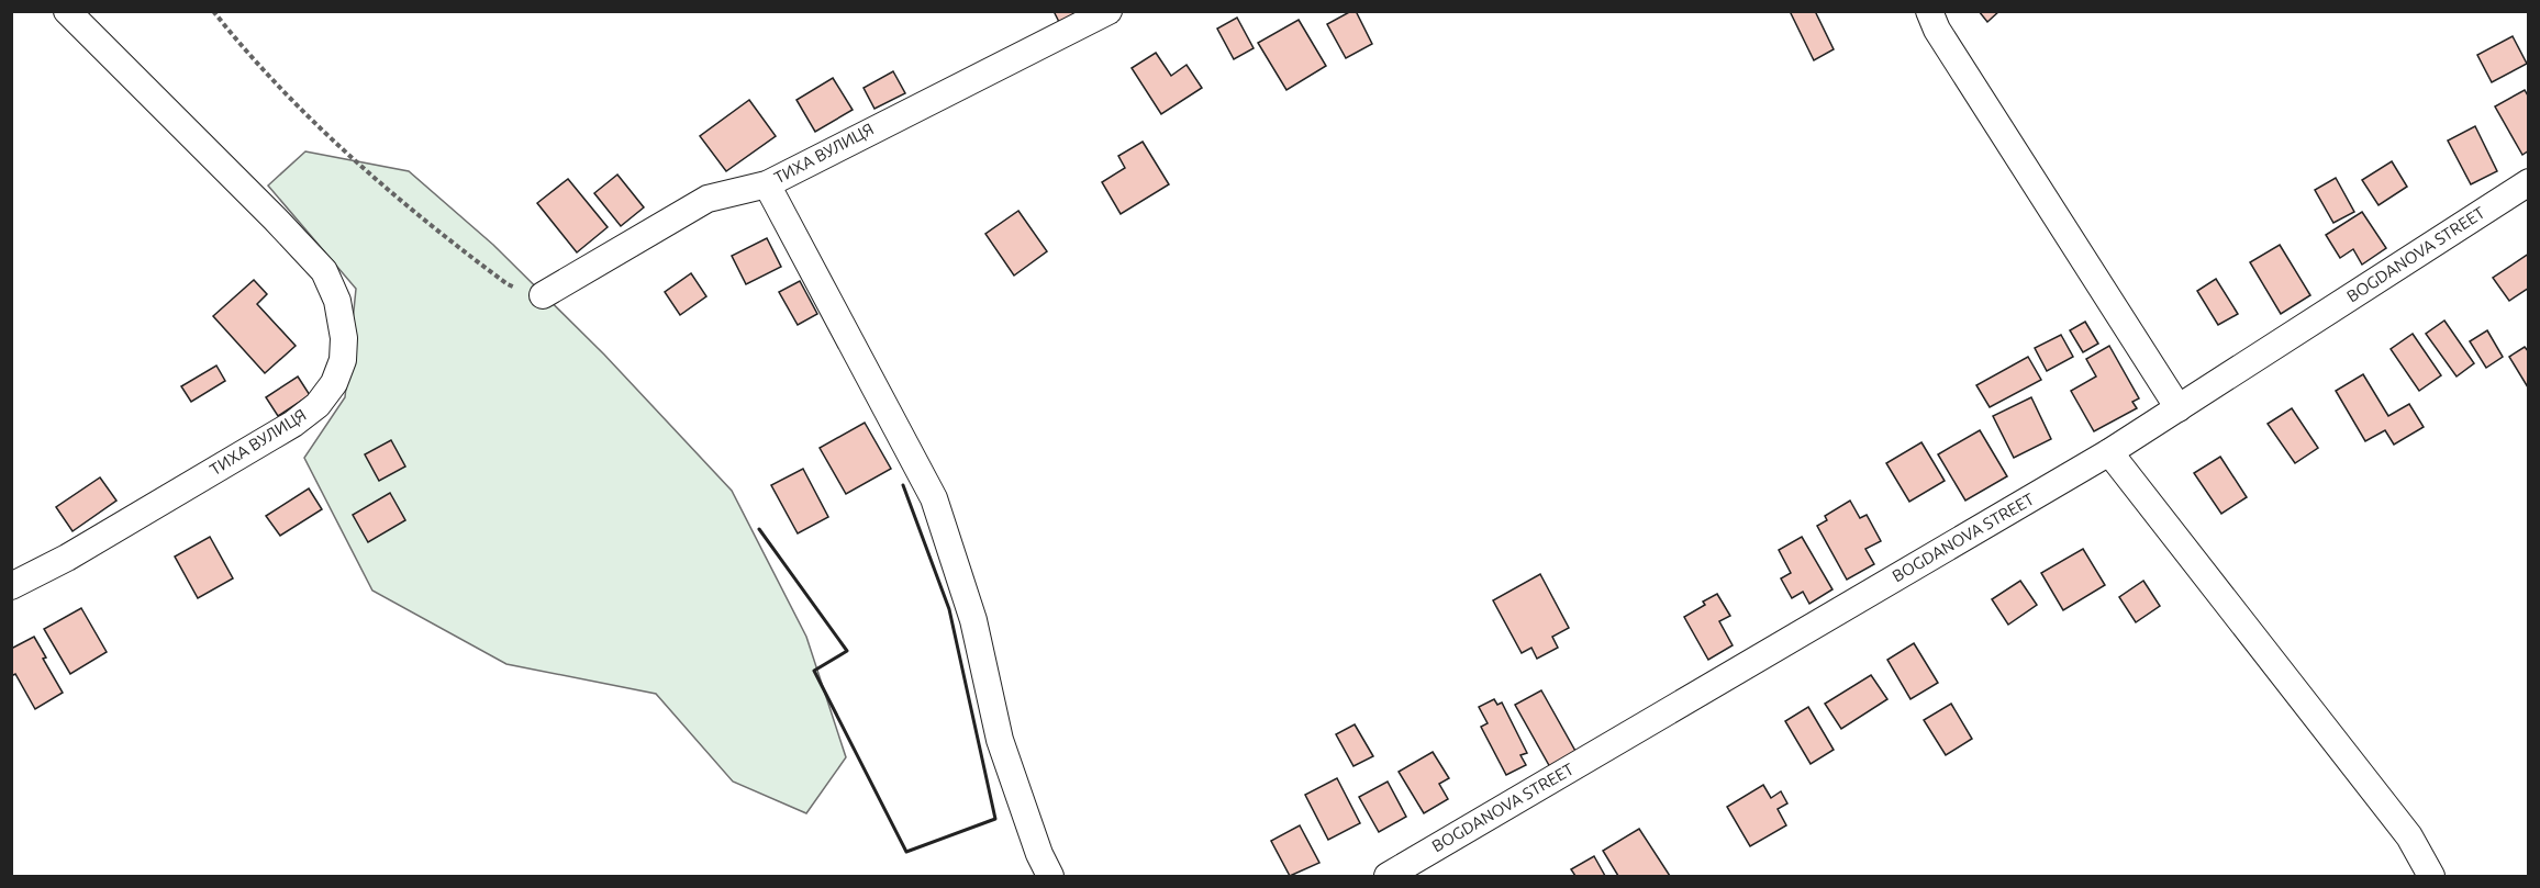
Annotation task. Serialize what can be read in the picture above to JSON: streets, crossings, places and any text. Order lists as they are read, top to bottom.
{
  "streets": {
    "street": ["ТИХА ВУЛИЦЯ", "BOGDANOVA STREET"]
  }
}
